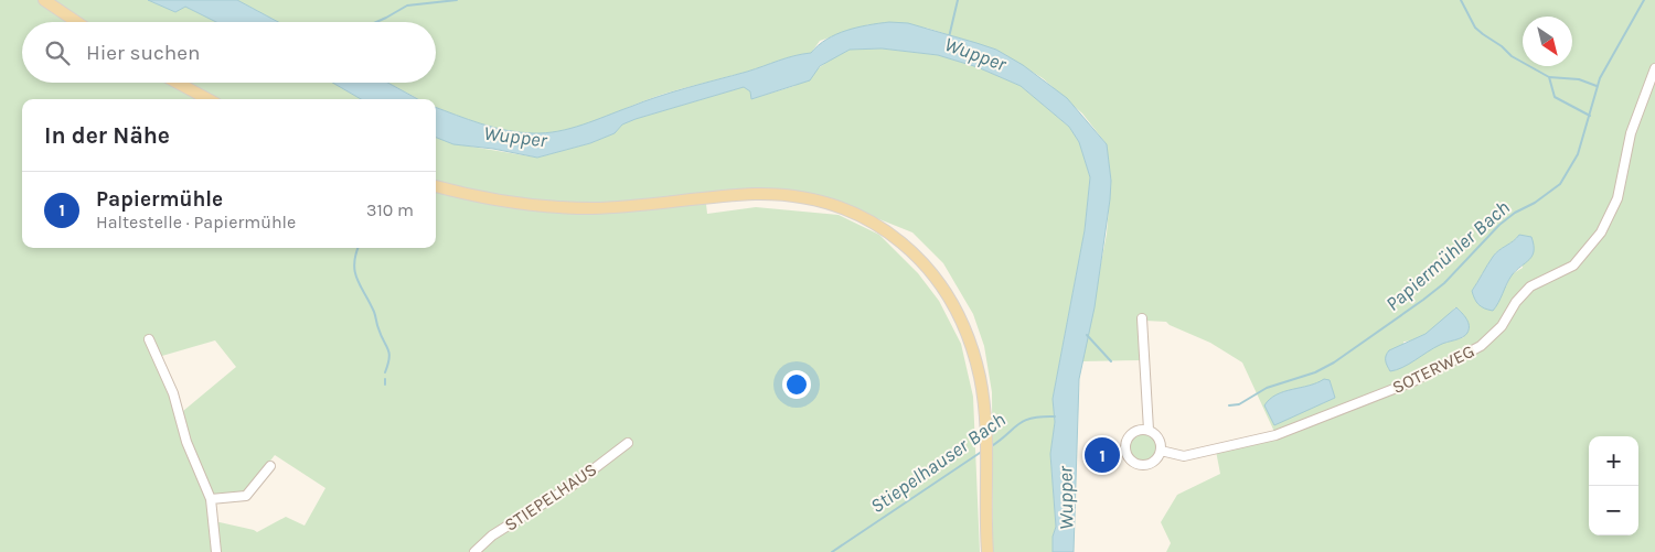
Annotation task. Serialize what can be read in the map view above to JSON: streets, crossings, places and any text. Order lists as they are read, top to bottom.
{
  "streets": {
    "street": ["SOTERWEG", "STIEPELHAUS"]
  },
  "water": ["Wupper", "Papiermühler Bach", "Stiepelhauser Bach"],
  "north": "bottom right",
  "page": {
    "search": "Hier suchen",
    "heading": "In der Nähe",
    "list": [
      {
        "mark": "1",
        "name": "Papiermühle",
        "note": "Haltestelle · Papiermühle",
        "value": "310 m"
      }
    ],
    "pins": "1",
    "map_buttons": ["+", "−"]
  }
}
